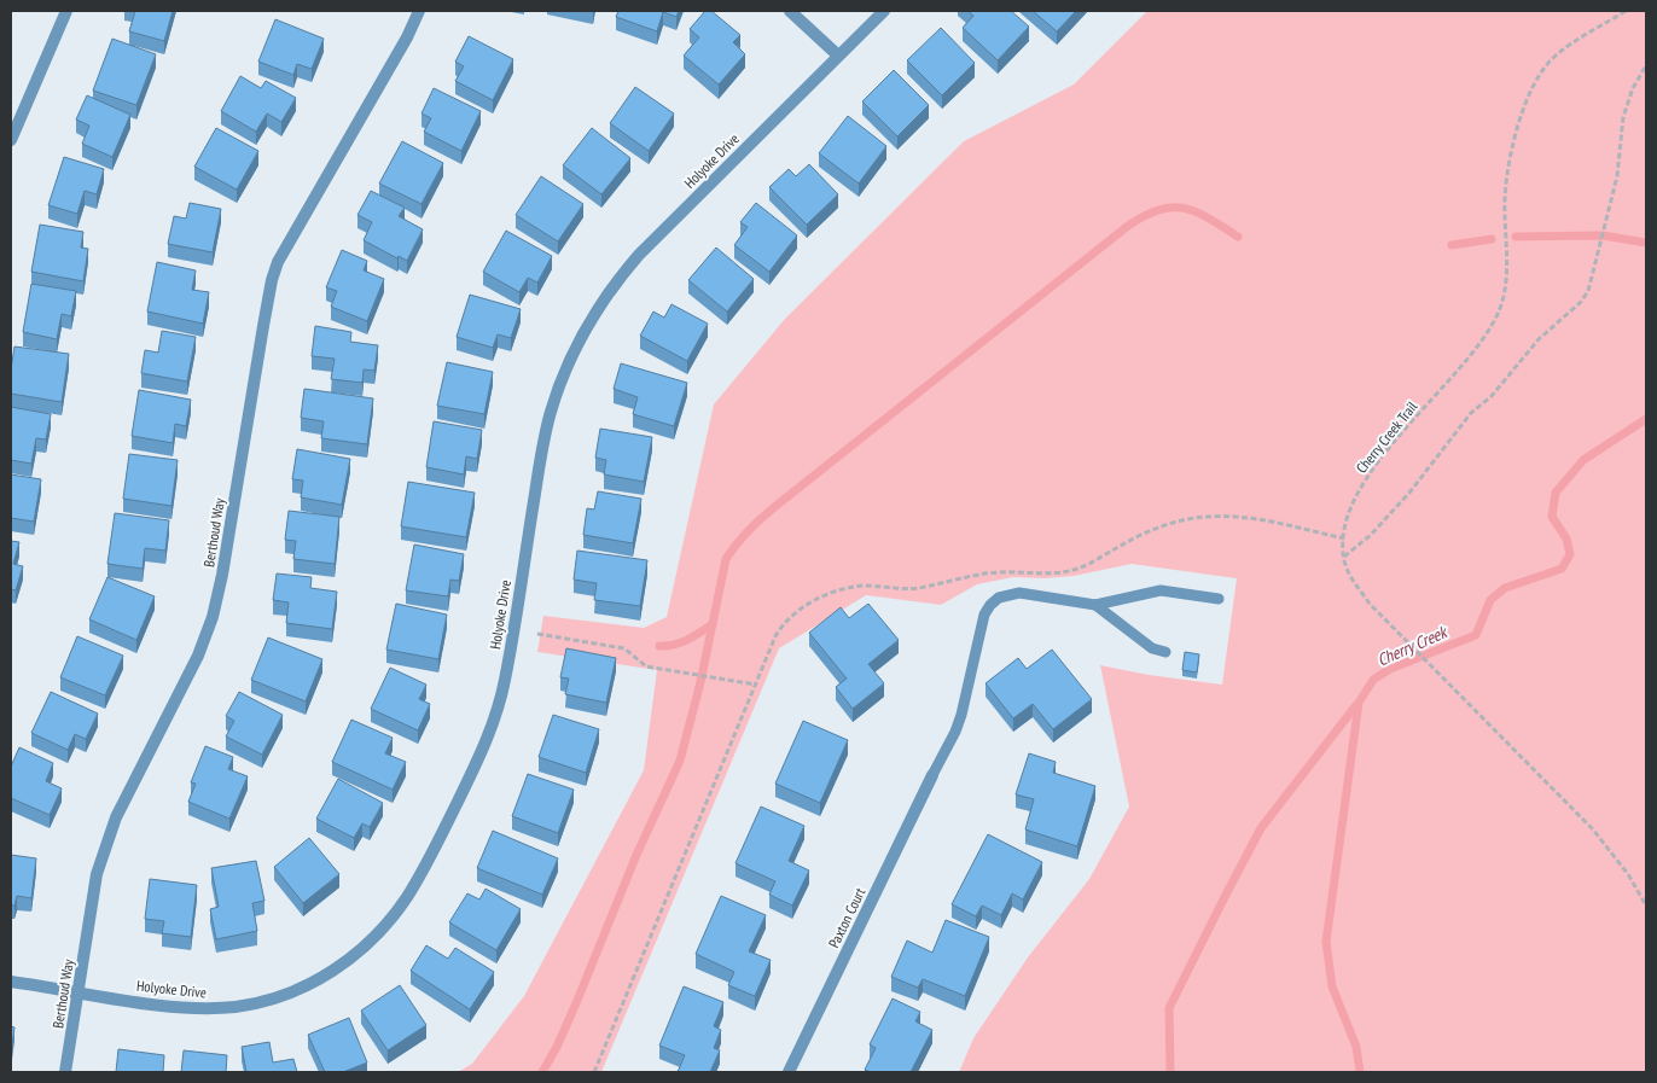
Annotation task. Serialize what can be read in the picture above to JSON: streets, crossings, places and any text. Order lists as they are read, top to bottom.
{
  "streets": {
    "street": ["Holyoke Drive", "Berthoud Way", "Paxton Court"],
    "path": ["Cherry Creek Trail"]
  },
  "crossings": [
    ["Holyoke Drive", "Berthoud Way"]
  ],
  "water": ["Cherry Creek"]
}
